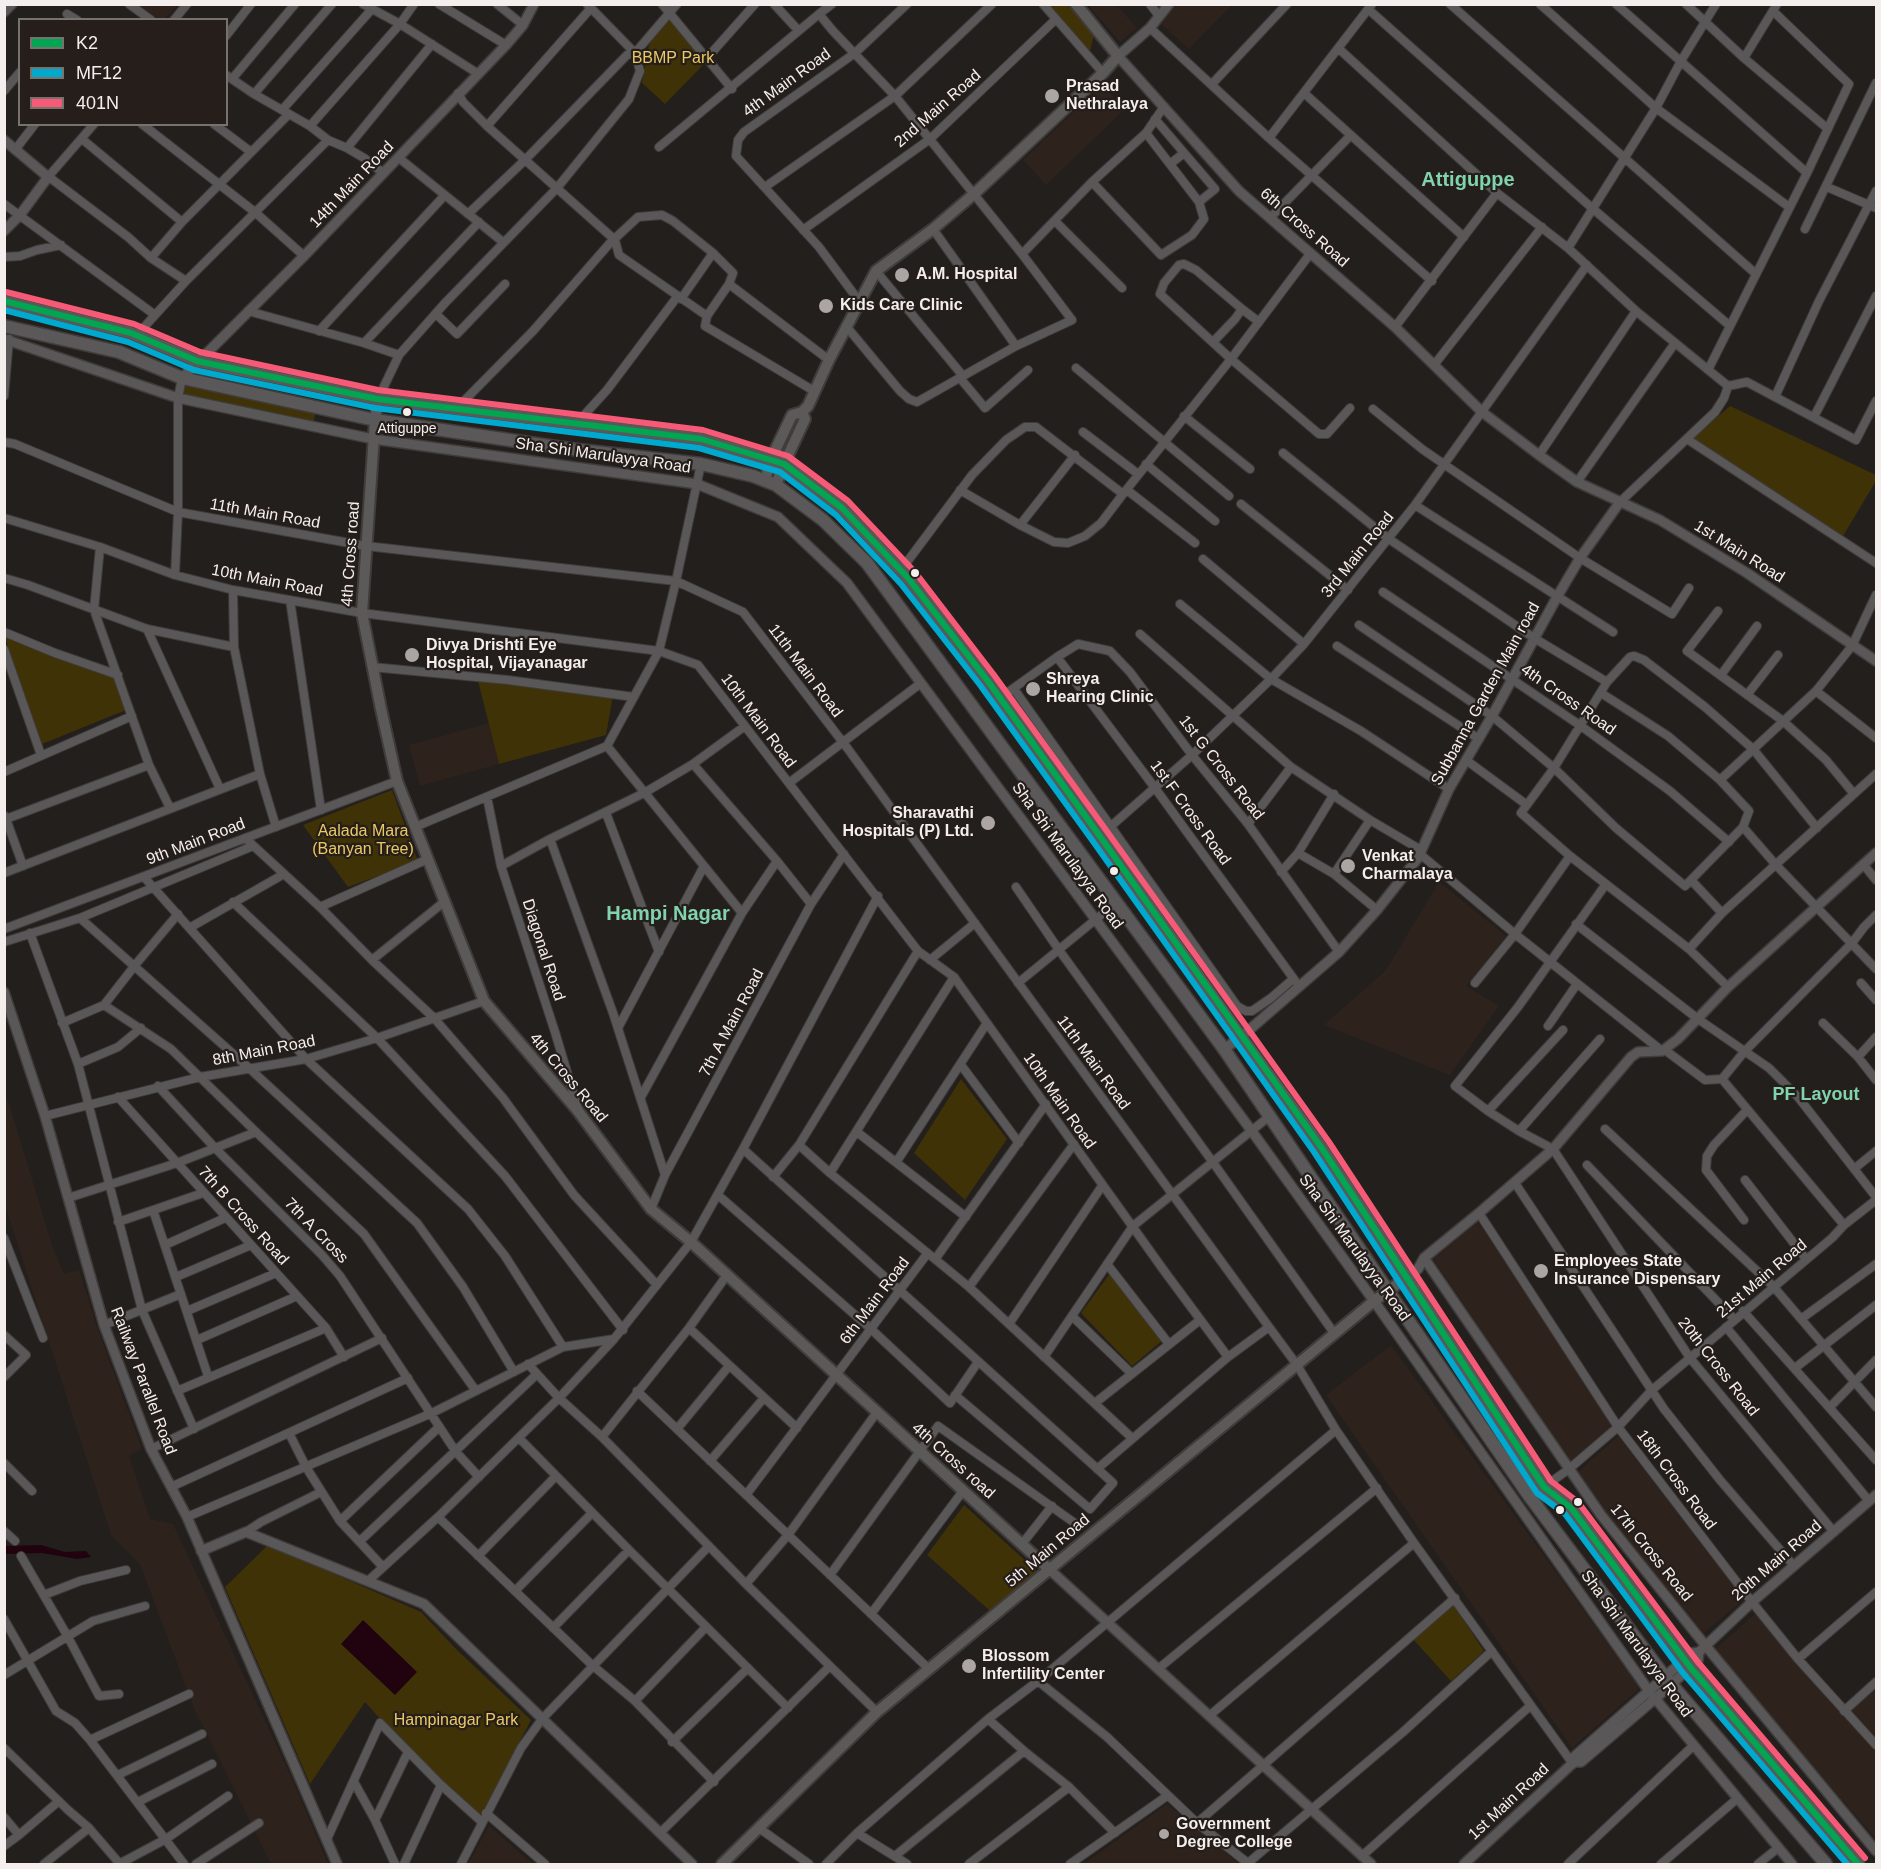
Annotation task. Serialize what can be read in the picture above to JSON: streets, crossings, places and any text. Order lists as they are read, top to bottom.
{
  "streets": {
    "main road": ["4th Cross road", "4th Cross Road", "5th Main Road"],
    "street": [
      "4th Main Road",
      "2nd Main Road",
      "14th Main Road",
      "6th Cross Road",
      "Sha Shi Marulayya Road",
      "11th Main Road",
      "1st Main Road",
      "3rd Main Road",
      "10th Main Road",
      "Subbanna Garden Main road",
      "1st G Cross Road",
      "1st F Cross Road",
      "9th Main Road",
      "Diagonal Road",
      "7th A Main Road",
      "8th Main Road",
      "7th B Cross Road",
      "7th A Cross",
      "21st Main Road",
      "6th Main Road",
      "20th Cross Road",
      "Railway Parallel Road",
      "18th Cross Road",
      "17th Cross Road",
      "20th Main Road"
    ]
  },
  "crossings": [
    ["4th Main Road", "2nd Main Road"],
    ["6th Cross Road", "1st Main Road"],
    ["6th Cross Road", "3rd Main Road"],
    ["Sha Shi Marulayya Road", "1st Main Road"],
    ["Sha Shi Marulayya Road", "4th Cross road"],
    ["Sha Shi Marulayya Road", "5th Main Road"],
    ["11th Main Road", "1st Main Road"],
    ["11th Main Road", "4th Cross road"],
    ["11th Main Road", "5th Main Road"],
    ["1st Main Road", "3rd Main Road"],
    ["1st Main Road", "Subbanna Garden Main road"],
    ["1st Main Road", "20th Main Road"],
    ["4th Cross road", "10th Main Road"],
    ["4th Cross road", "4th Cross Road"],
    ["4th Cross road", "6th Main Road"],
    ["4th Cross road", "5th Main Road"],
    ["3rd Main Road", "1st G Cross Road"],
    ["3rd Main Road", "1st F Cross Road"],
    ["10th Main Road", "7th A Main Road"],
    ["10th Main Road", "6th Main Road"],
    ["Subbanna Garden Main road", "4th Cross Road"],
    ["Subbanna Garden Main road", "1st G Cross Road"],
    ["Subbanna Garden Main road", "1st F Cross Road"],
    ["4th Cross Road", "9th Main Road"],
    ["4th Cross Road", "Diagonal Road"],
    ["4th Cross Road", "7th A Main Road"],
    ["4th Cross Road", "8th Main Road"],
    ["4th Cross Road", "6th Main Road"],
    ["1st G Cross Road", "1st F Cross Road"],
    ["8th Main Road", "7th B Cross Road"],
    ["8th Main Road", "7th A Cross"],
    ["8th Main Road", "Railway Parallel Road"],
    ["21st Main Road", "20th Cross Road"],
    ["21st Main Road", "18th Cross Road"],
    ["21st Main Road", "17th Cross Road"],
    ["20th Cross Road", "20th Main Road"],
    ["18th Cross Road", "20th Main Road"],
    ["17th Cross Road", "20th Main Road"]
  ],
  "districts": ["Attiguppe", "Hampi Nagar", "PF Layout"],
  "parks": ["BBMP Park", "Aalada Mara (Banyan Tree)", "Hampinagar Park"],
  "places": [
    "Prasad Nethralaya",
    "A.M. Hospital",
    "Kids Care Clinic",
    "Attiguppe",
    "Divya Drishti Eye Hospital, Vijayanagar",
    "Shreya Hearing Clinic",
    "Sharavathi Hospitals (P) Ltd.",
    "Venkat Charmalaya",
    "Employees State Insurance Dispensary",
    "Blossom Infertility Center",
    "Government Degree College"
  ],
  "lines": ["transit line 401N", "transit line K2", "transit line MF12"],
  "legend": ["K2", "MF12", "401N"]
}
